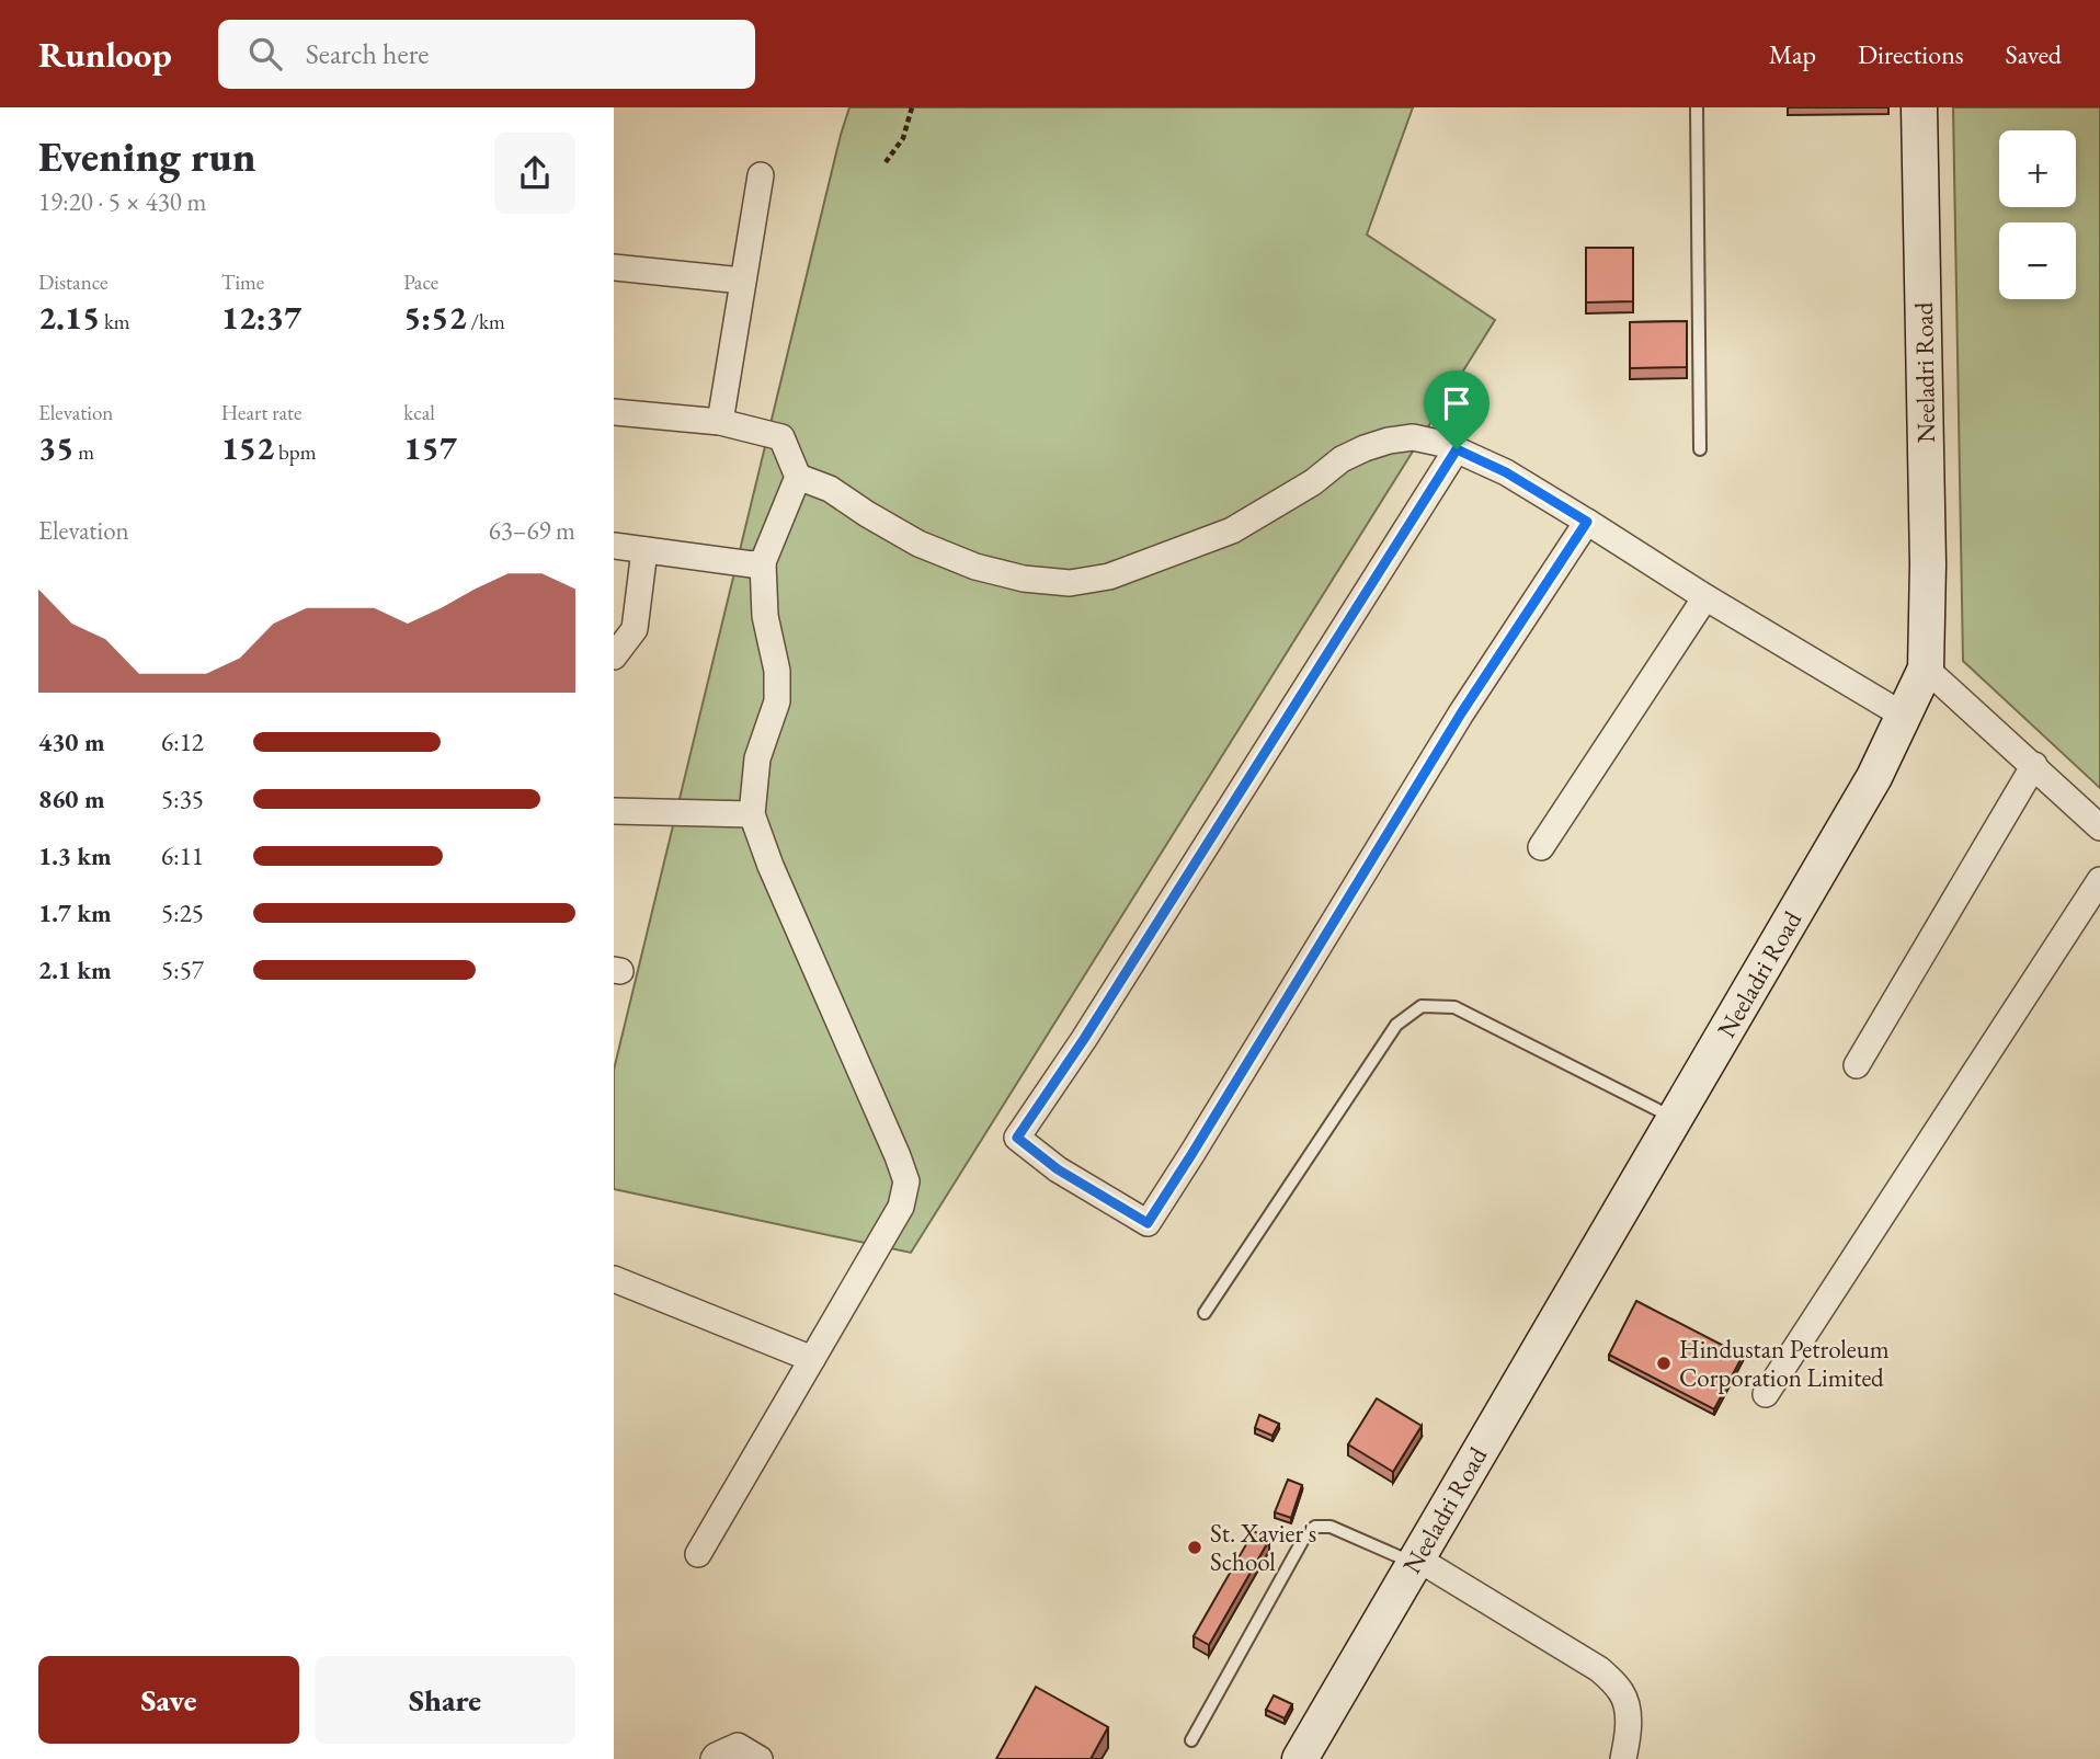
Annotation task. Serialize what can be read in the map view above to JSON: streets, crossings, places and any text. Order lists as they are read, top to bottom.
{
  "streets": {
    "main road": ["Neeladri Road"]
  },
  "places": ["Hindustan Petroleum Corporation Limited", "St. Xavier's School"],
  "page": {
    "header": "Runloop",
    "search": "Search here",
    "nav": ["Map", "Directions", "Saved"],
    "heading": ["Evening run", "19:20 · 5 × 430 m"],
    "map_buttons": ["+", "−"],
    "stats": [
      ["Distance", "2.15 km"],
      ["Time", "12:37"],
      ["Pace", "5:52 /km"],
      ["Elevation", "35 m"],
      ["Heart rate", "152 bpm"],
      ["kcal", "157"]
    ],
    "chart": ["Elevation", "63–69 m"],
    "list": [
      {
        "name": "430 m",
        "note": "6:12"
      },
      {
        "name": "860 m",
        "note": "5:35"
      },
      {
        "name": "1.3 km",
        "note": "6:11"
      },
      {
        "name": "1.7 km",
        "note": "5:25"
      },
      {
        "name": "2.1 km",
        "note": "5:57"
      }
    ],
    "buttons": ["Save", "Share"]
  }
}
